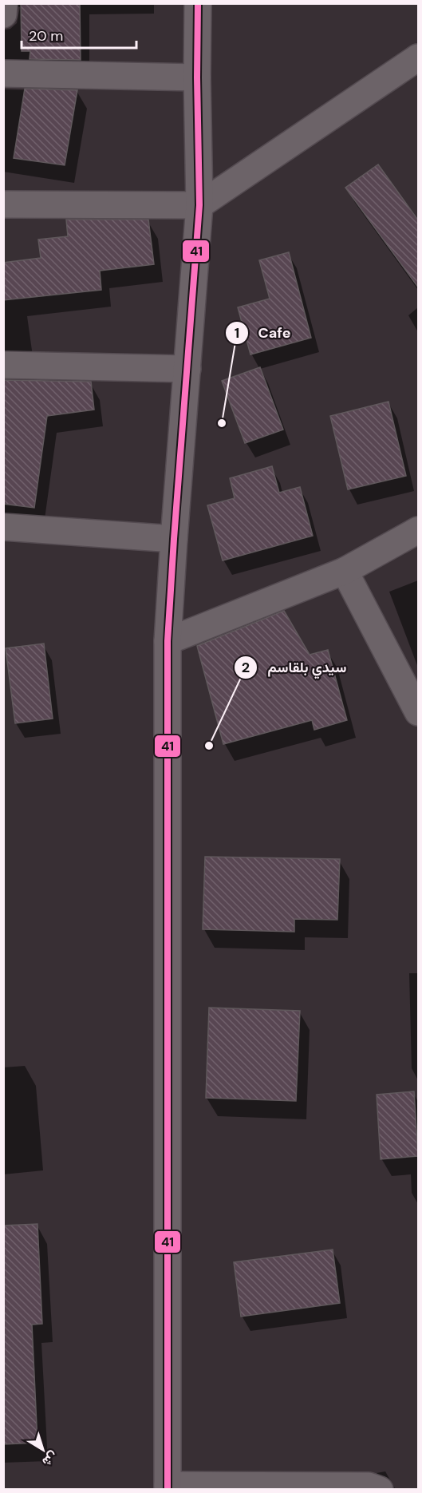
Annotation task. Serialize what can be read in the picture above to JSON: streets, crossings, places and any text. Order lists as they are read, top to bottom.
{
  "places": ["Cafe", "سيدي بلقاسم"],
  "lines": ["transit line 41"],
  "scale_bar": "20 m",
  "north": "bottom right"
}
